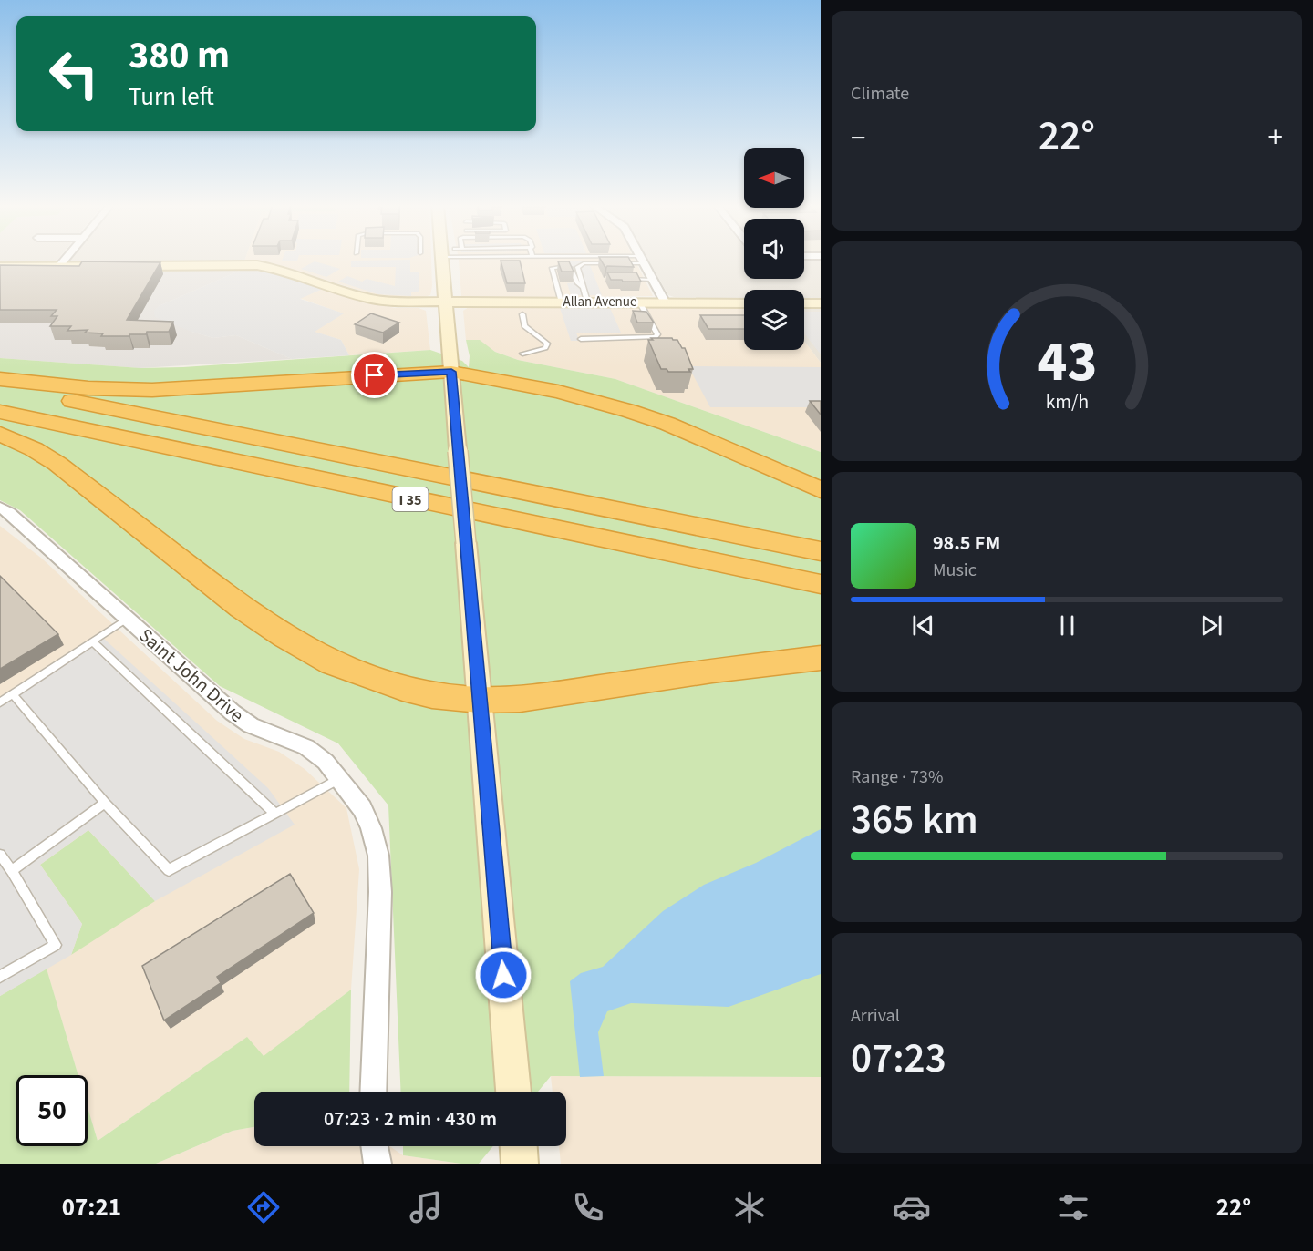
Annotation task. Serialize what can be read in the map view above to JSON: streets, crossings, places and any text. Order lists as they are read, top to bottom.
{
  "streets": {
    "highway": ["I 35"],
    "main road": ["Allan Avenue"],
    "street": ["Saint John Drive"]
  },
  "north": "left",
  "page": {
    "tile": [
      "Climate",
      ["Range · 73%", "365 km"],
      ["Arrival", "07:23"]
    ],
    "turn": ["380 m", "Turn left"],
    "heat": ["−", "22°", "+"],
    "song": ["98.5 FM", "Music"],
    "limit": "50",
    "trip": "07:23 · 2 min · 430 m",
    "tabs": ["07:21", "22°"],
    "gauge": ["43", "km/h"]
  }
}
